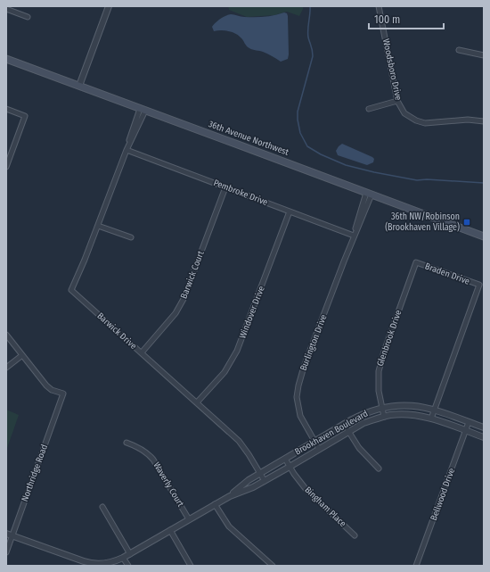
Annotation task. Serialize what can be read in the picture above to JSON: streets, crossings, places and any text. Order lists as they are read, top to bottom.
{
  "streets": {
    "main road": ["36th Avenue Northwest"],
    "street": [
      "Woodsboro Drive",
      "Pembroke Drive",
      "Braden Drive",
      "Barwick Court",
      "Windover Drive",
      "Barwick Drive",
      "Glenbrook Drive",
      "Burlington Drive",
      "Brookhaven Boulevard",
      "Northridge Road",
      "Waverly Court",
      "Bellwood Drive",
      "Bingham Place"
    ]
  },
  "crossings": [
    ["36th Avenue Northwest", "Barwick Drive"],
    ["36th Avenue Northwest", "Burlington Drive"],
    ["Pembroke Drive", "Barwick Court"],
    ["Pembroke Drive", "Windover Drive"],
    ["Pembroke Drive", "Barwick Drive"],
    ["Pembroke Drive", "Burlington Drive"],
    ["Braden Drive", "Glenbrook Drive"],
    ["Braden Drive", "Brookhaven Boulevard"],
    ["Barwick Court", "Barwick Drive"],
    ["Windover Drive", "Barwick Drive"],
    ["Barwick Drive", "Brookhaven Boulevard"],
    ["Glenbrook Drive", "Brookhaven Boulevard"],
    ["Burlington Drive", "Brookhaven Boulevard"],
    ["Brookhaven Boulevard", "Northridge Road"],
    ["Brookhaven Boulevard", "Waverly Court"],
    ["Brookhaven Boulevard", "Bellwood Drive"],
    ["Brookhaven Boulevard", "Bingham Place"]
  ],
  "places": {
    "transit": ["36th NW/Robinson (Brookhaven Village)"]
  },
  "scale_bar": "100 m"
}
